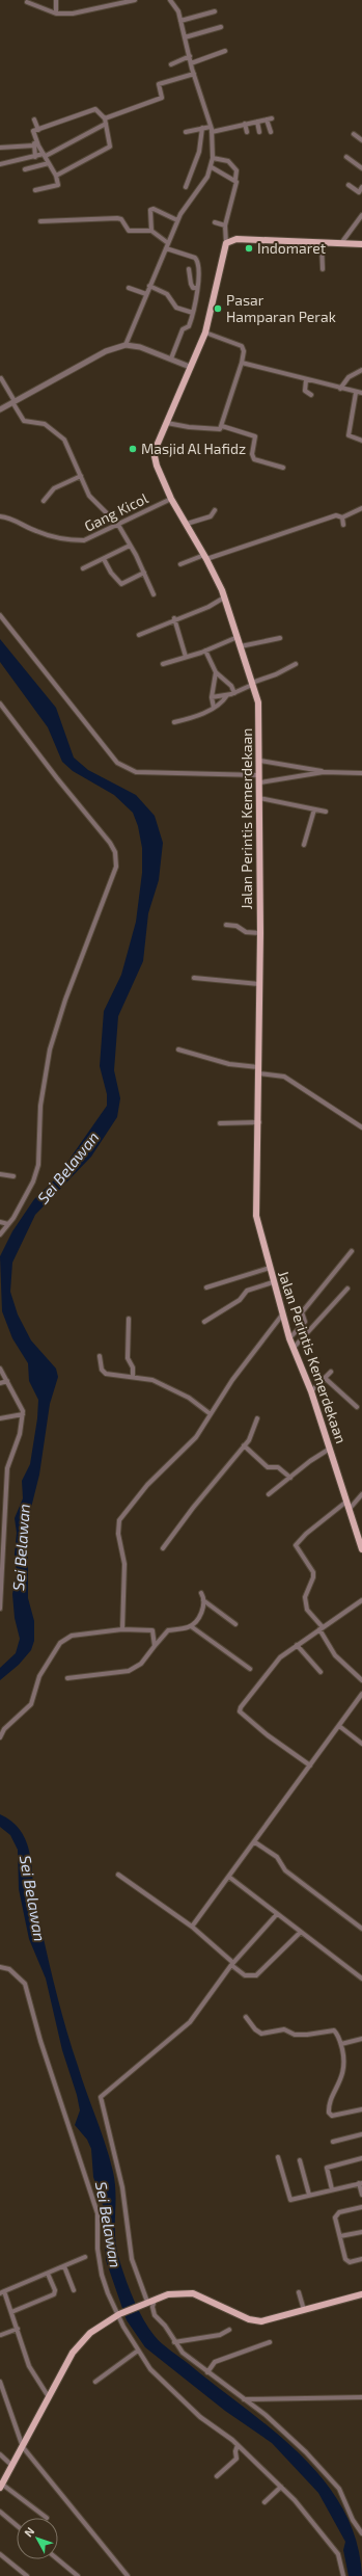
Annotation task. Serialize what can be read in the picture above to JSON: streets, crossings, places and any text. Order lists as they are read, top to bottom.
{
  "streets": {
    "main road": ["Jalan Perintis Kemerdekaan"],
    "street": ["Gang Kicol"]
  },
  "crossings": [
    ["Gang Kicol", "Jalan Perintis Kemerdekaan"]
  ],
  "water": ["Sei Belawan"],
  "places": ["Indomaret", "Pasar Hamparan Perak", "Masjid Al Hafidz"],
  "north": "top left"
}
